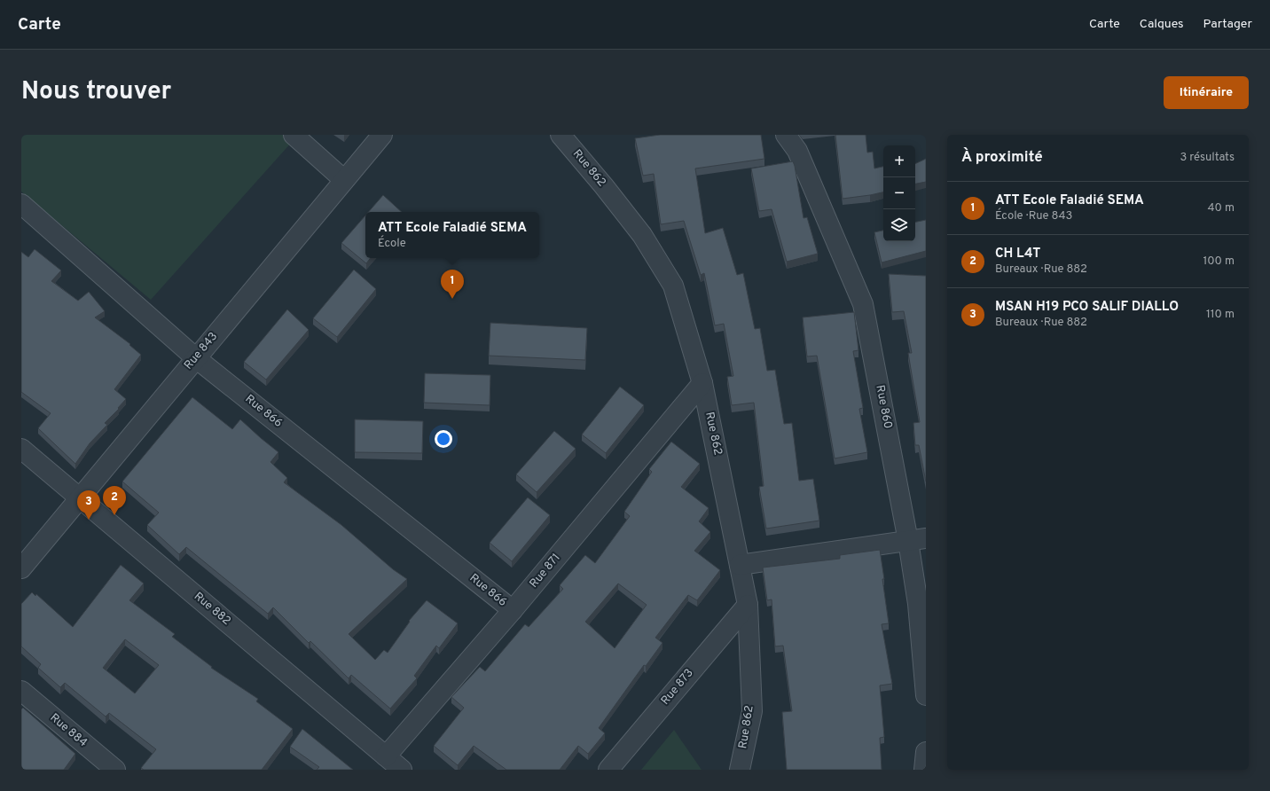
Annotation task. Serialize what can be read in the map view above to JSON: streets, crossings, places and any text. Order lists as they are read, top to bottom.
{
  "streets": {
    "street": [
      "Rue 862",
      "Rue 843",
      "Rue 860",
      "Rue 866",
      "Rue 871",
      "Rue 882",
      "Rue 873",
      "Rue 884"
    ]
  },
  "crossings": [
    ["Rue 862", "Rue 871"],
    ["Rue 862", "Rue 873"],
    ["Rue 843", "Rue 866"],
    ["Rue 843", "Rue 882"],
    ["Rue 866", "Rue 871"],
    ["Rue 871", "Rue 882"]
  ],
  "page": {
    "header": "Carte",
    "nav": ["Carte", "Calques", "Partager"],
    "title": "Nous trouver",
    "buttons": "Itinéraire",
    "heading": ["À proximité", "3 résultats"],
    "map_buttons": ["+", "−"],
    "list": [
      {
        "mark": "1",
        "name": "ATT Ecole Faladié SEMA",
        "note": "École · Rue 843",
        "value": "40 m"
      },
      {
        "mark": "2",
        "name": "CH L4T",
        "note": "Bureaux · Rue 882",
        "value": "100 m"
      },
      {
        "mark": "3",
        "name": "MSAN H19 PCO SALIF DIALLO",
        "note": "Bureaux · Rue 882",
        "value": "110 m"
      }
    ],
    "popup": ["ATT Ecole Faladié SEMA", "École"],
    "pins": ["1", "2", "3"]
  }
}
